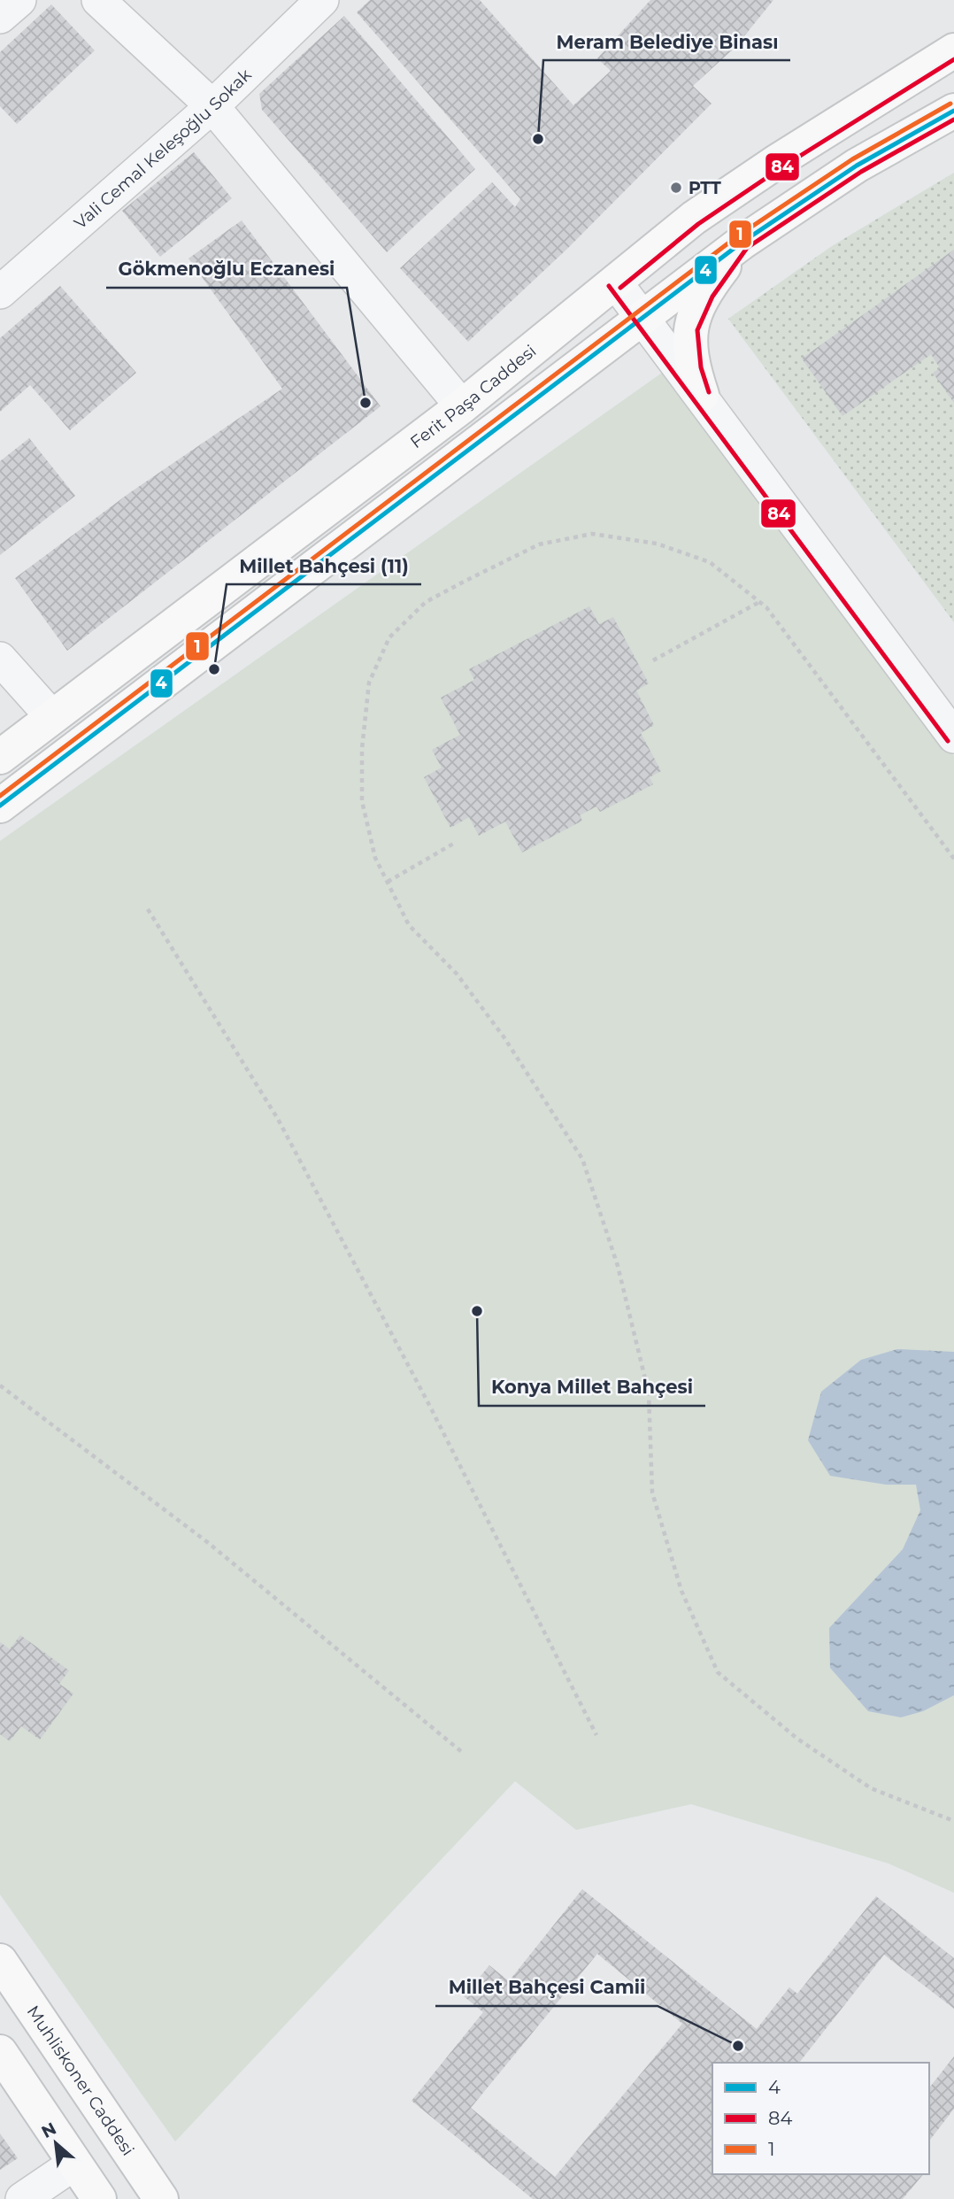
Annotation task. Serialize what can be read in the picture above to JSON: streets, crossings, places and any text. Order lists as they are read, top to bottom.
{
  "streets": {
    "main road": ["Ferit Paşa Caddesi", "Muhliskoner Caddesi"],
    "street": ["Vali Cemal Keleşoğlu Sokak"]
  },
  "places": [
    "Meram Belediye Binası",
    "PTT",
    "Gökmenoğlu Eczanesi",
    "Millet Bahçesi (11)",
    "Konya Millet Bahçesi",
    "Millet Bahçesi Camii"
  ],
  "lines": ["transit line 84", "transit line 1", "transit line 4"],
  "legend": ["4", "84", "1"],
  "north": "top left"
}
